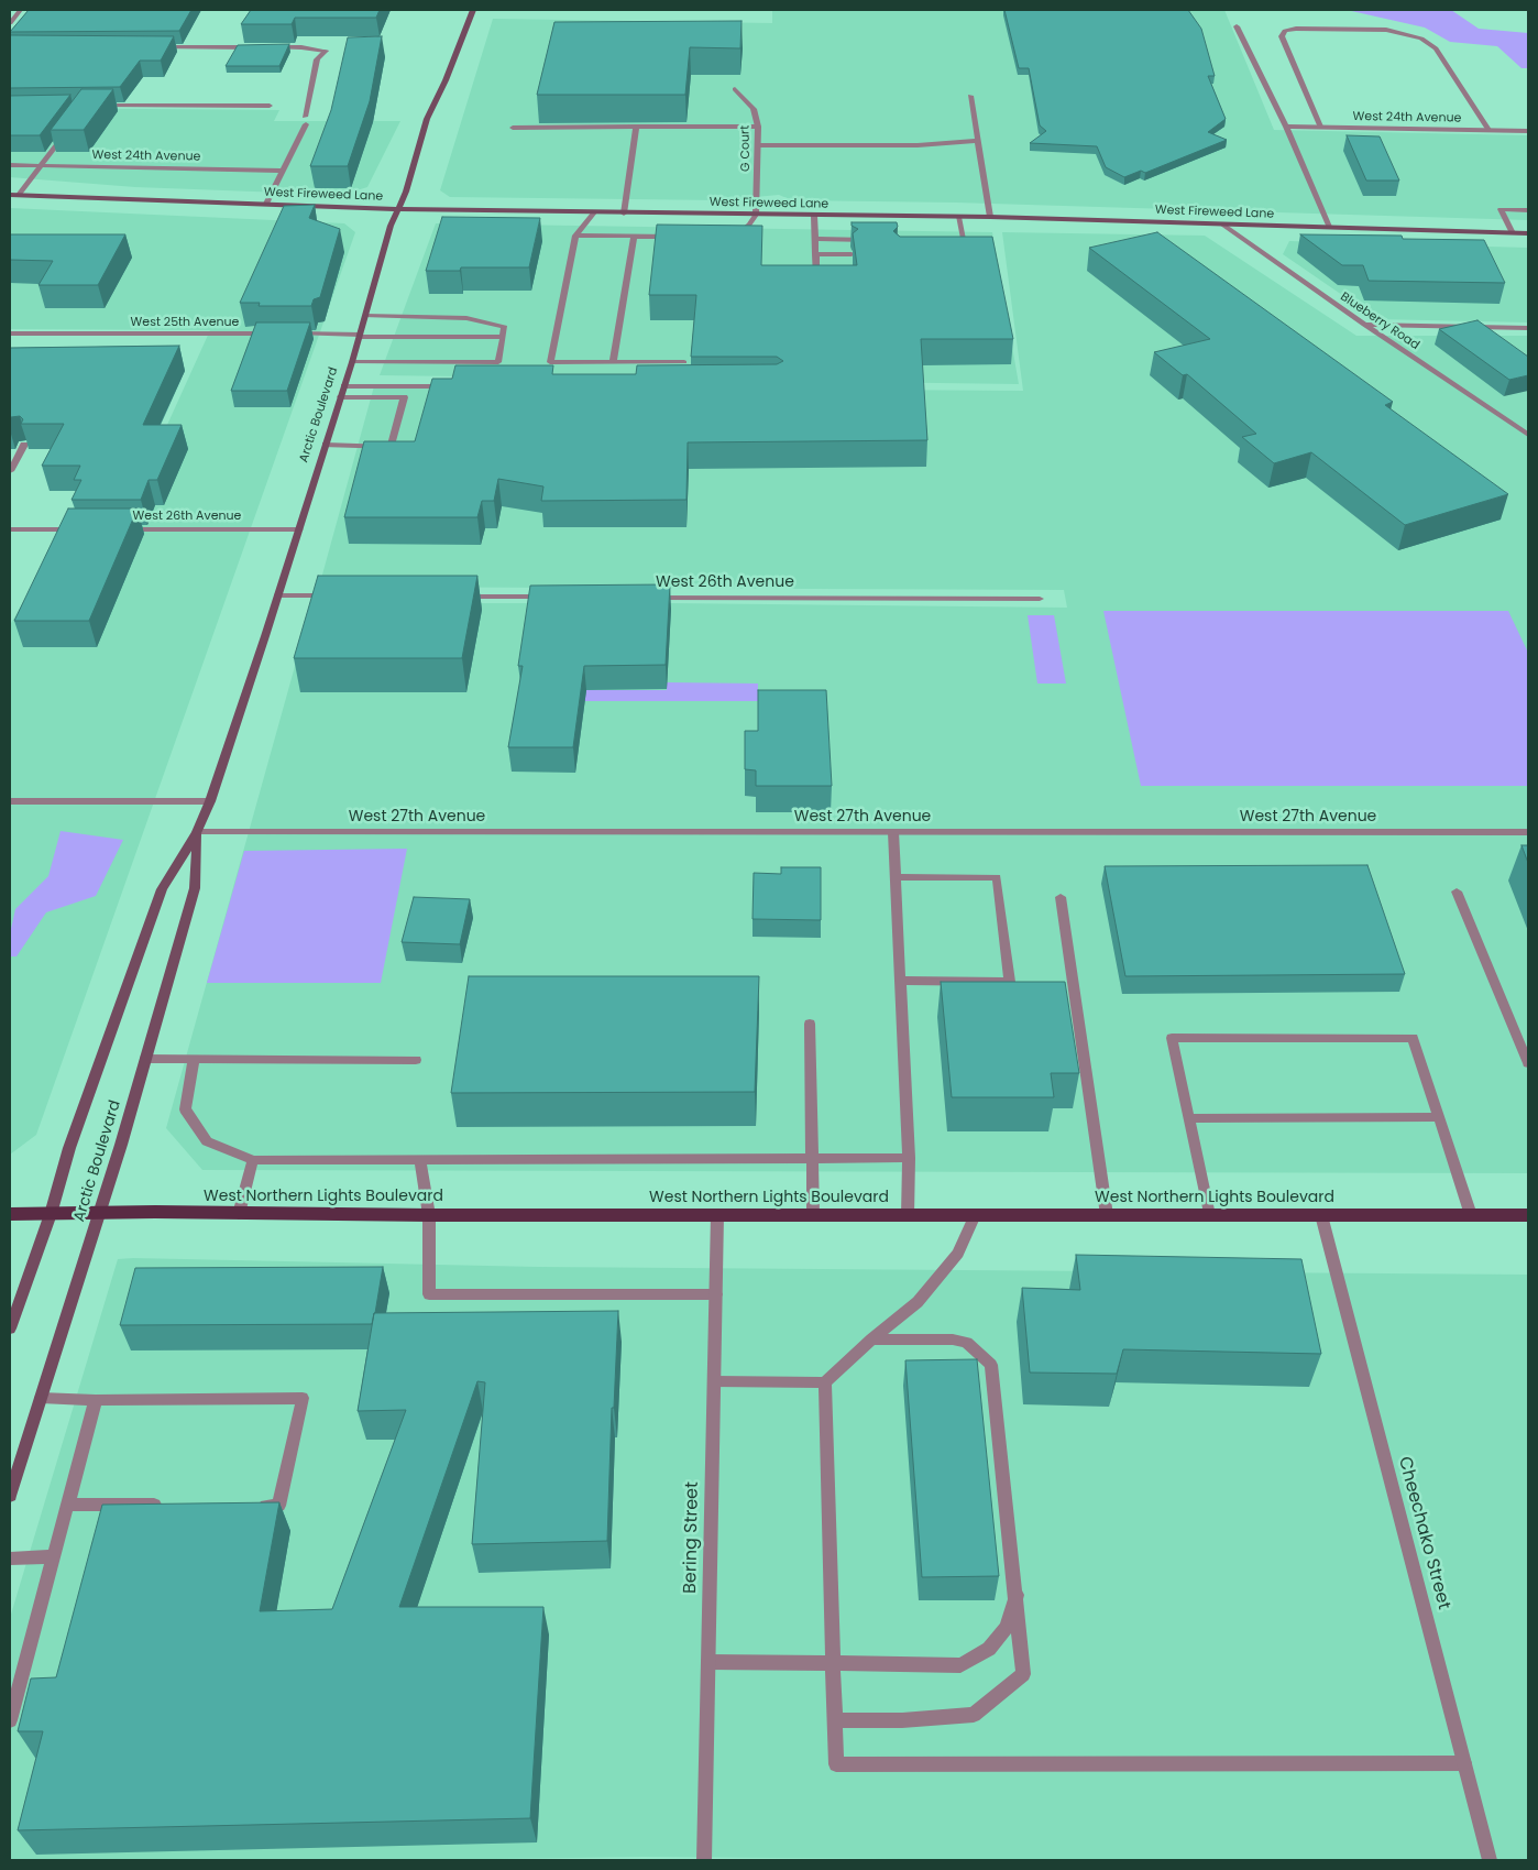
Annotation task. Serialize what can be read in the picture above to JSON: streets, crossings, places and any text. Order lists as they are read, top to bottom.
{
  "streets": {
    "main road": ["West Fireweed Lane", "Arctic Boulevard", "West Northern Lights Boulevard"],
    "street": [
      "West 24th Avenue",
      "G Court",
      "Blueberry Road",
      "West 25th Avenue",
      "West 26th Avenue",
      "West 27th Avenue",
      "Cheechako Street",
      "Bering Street"
    ]
  },
  "crossings": [
    ["G Court", "West Fireweed Lane"],
    ["West Fireweed Lane", "Blueberry Road"],
    ["West Fireweed Lane", "Arctic Boulevard"],
    ["Arctic Boulevard", "West 26th Avenue"],
    ["Arctic Boulevard", "West 27th Avenue"],
    ["Arctic Boulevard", "West Northern Lights Boulevard"],
    ["West Northern Lights Boulevard", "Cheechako Street"],
    ["West Northern Lights Boulevard", "Bering Street"]
  ]
}
